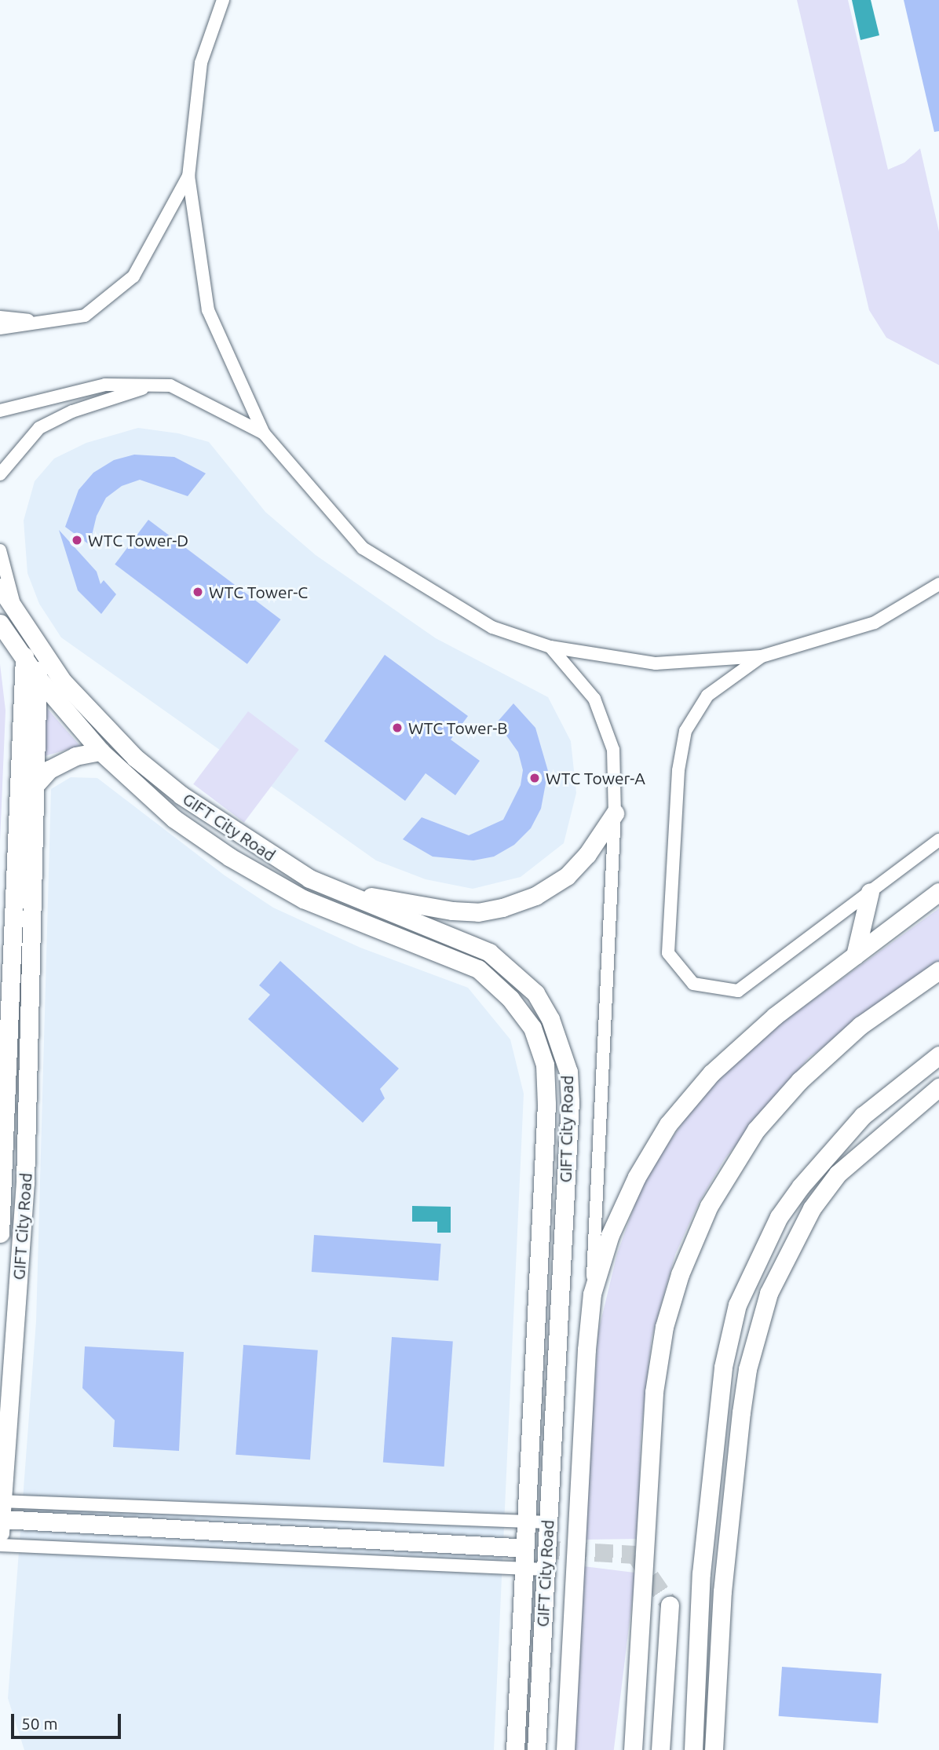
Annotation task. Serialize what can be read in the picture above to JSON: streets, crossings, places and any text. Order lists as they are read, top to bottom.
{
  "streets": {
    "street": ["GIFT City Road"]
  },
  "places": [
    "WTC Tower-D",
    "WTC Tower-C",
    "WTC Tower-B",
    "WTC Tower-A"
  ],
  "scale_bar": "50 m"
}
